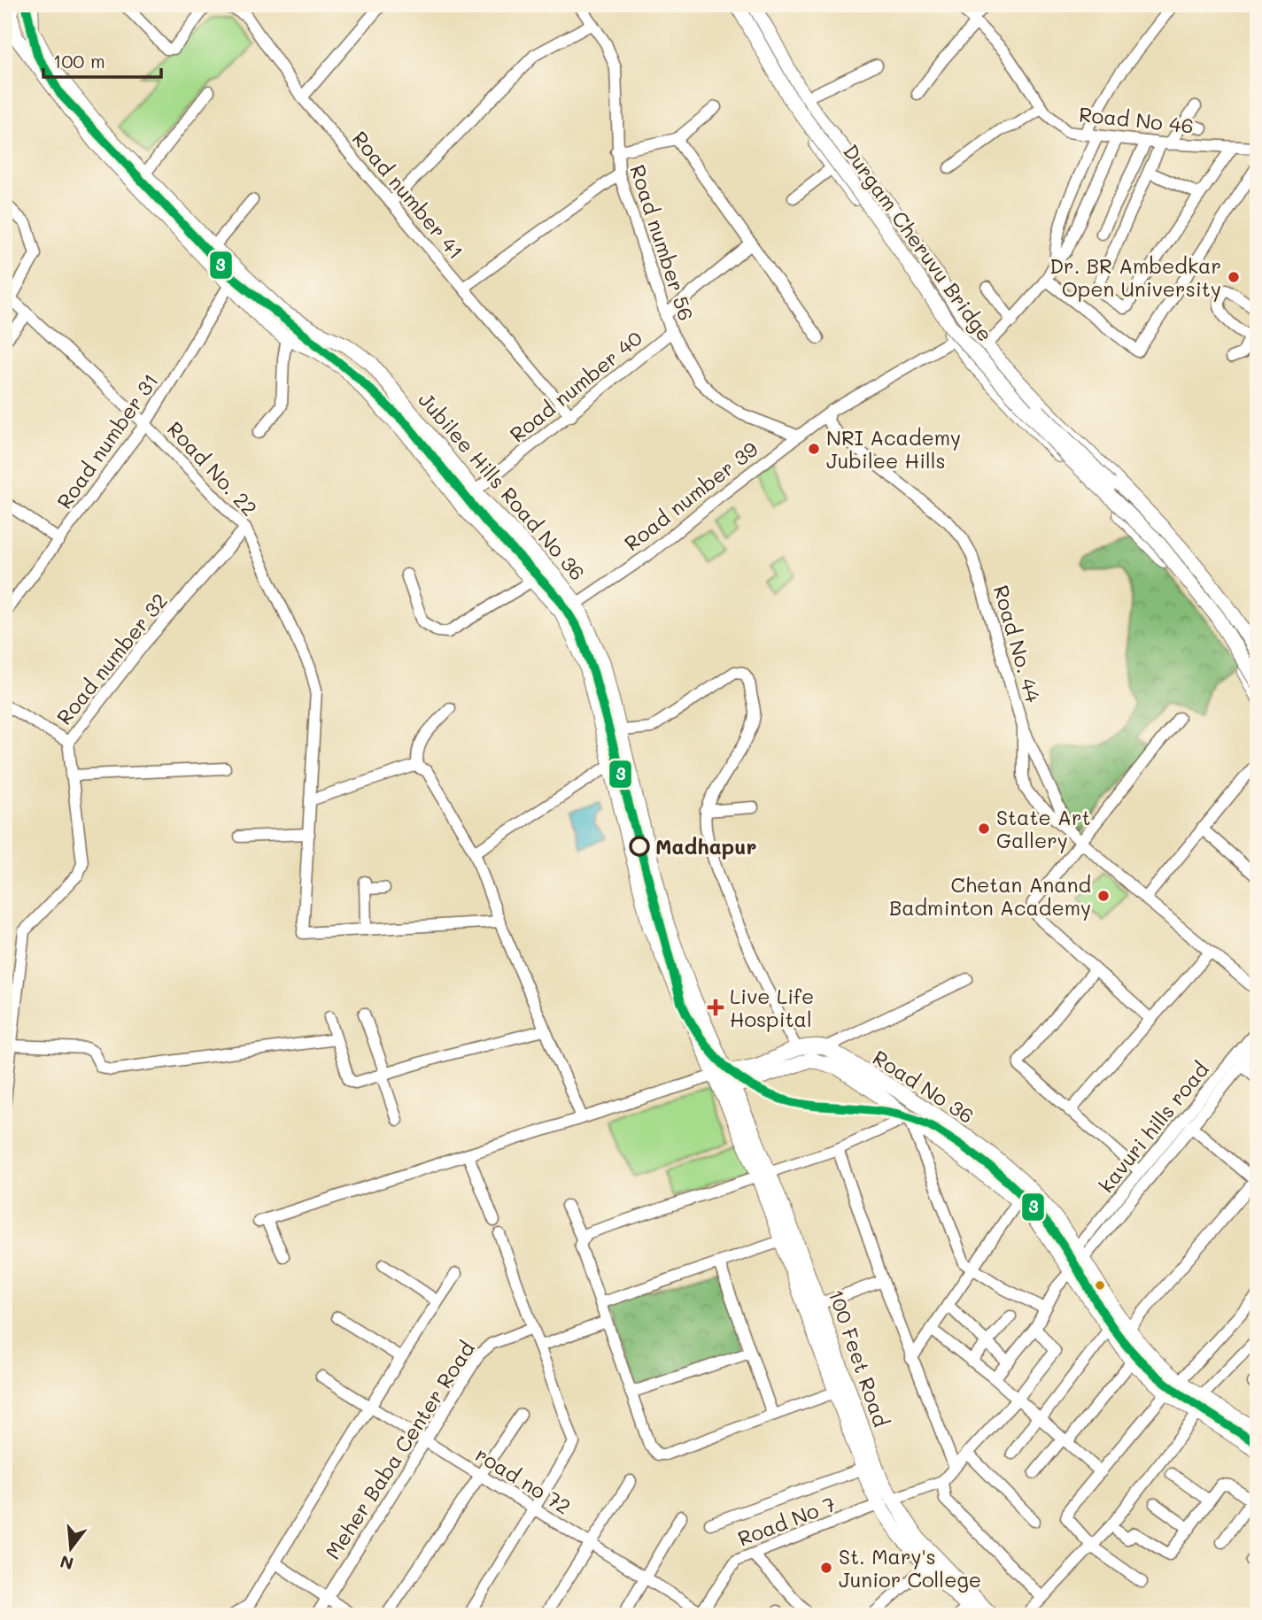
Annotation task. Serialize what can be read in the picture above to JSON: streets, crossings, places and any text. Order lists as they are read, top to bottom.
{
  "streets": {
    "main road": [
      "Durgam Cheruvu Bridge",
      "Jubilee Hills Road No 36",
      "Road No 36",
      "100 Feet Road"
    ],
    "street": [
      "Road No 46",
      "Road number 41",
      "Road number 56",
      "Road number 40",
      "Road number 31",
      "Road No. 22",
      "Road number 39",
      "Road No. 44",
      "Road number 32",
      "kavuri hills road",
      "Meher Baba Center Road",
      "road no 72",
      "Road No 7"
    ]
  },
  "crossings": [
    ["Road number 41", "Road number 40"],
    ["Road number 56", "Road number 40"],
    ["Road number 56", "Road number 39"],
    ["Road number 40", "Jubilee Hills Road No 36"],
    ["Road number 31", "Road No. 22"],
    ["Road number 31", "Jubilee Hills Road No 36"],
    ["Road No. 22", "Road number 32"],
    ["Jubilee Hills Road No 36", "Road number 39"],
    ["Jubilee Hills Road No 36", "Road No 36"],
    ["Jubilee Hills Road No 36", "100 Feet Road"],
    ["Road number 39", "Road No. 44"],
    ["Road No 36", "kavuri hills road"],
    ["Road No 36", "100 Feet Road"],
    ["100 Feet Road", "Road No 7"],
    ["Meher Baba Center Road", "road no 72"],
    ["road no 72", "Road No 7"]
  ],
  "places": {
    "other": [
      "Dr. BR Ambedkar Open University",
      "NRI Academy Jubilee Hills",
      "State Art Gallery",
      "Madhapur",
      "Chetan Anand Badminton Academy",
      "St. Mary's Junior College"
    ],
    "health": ["Live Life Hospital"]
  },
  "lines": ["transit line 3"],
  "scale_bar": "100 m",
  "north": "bottom"
}
